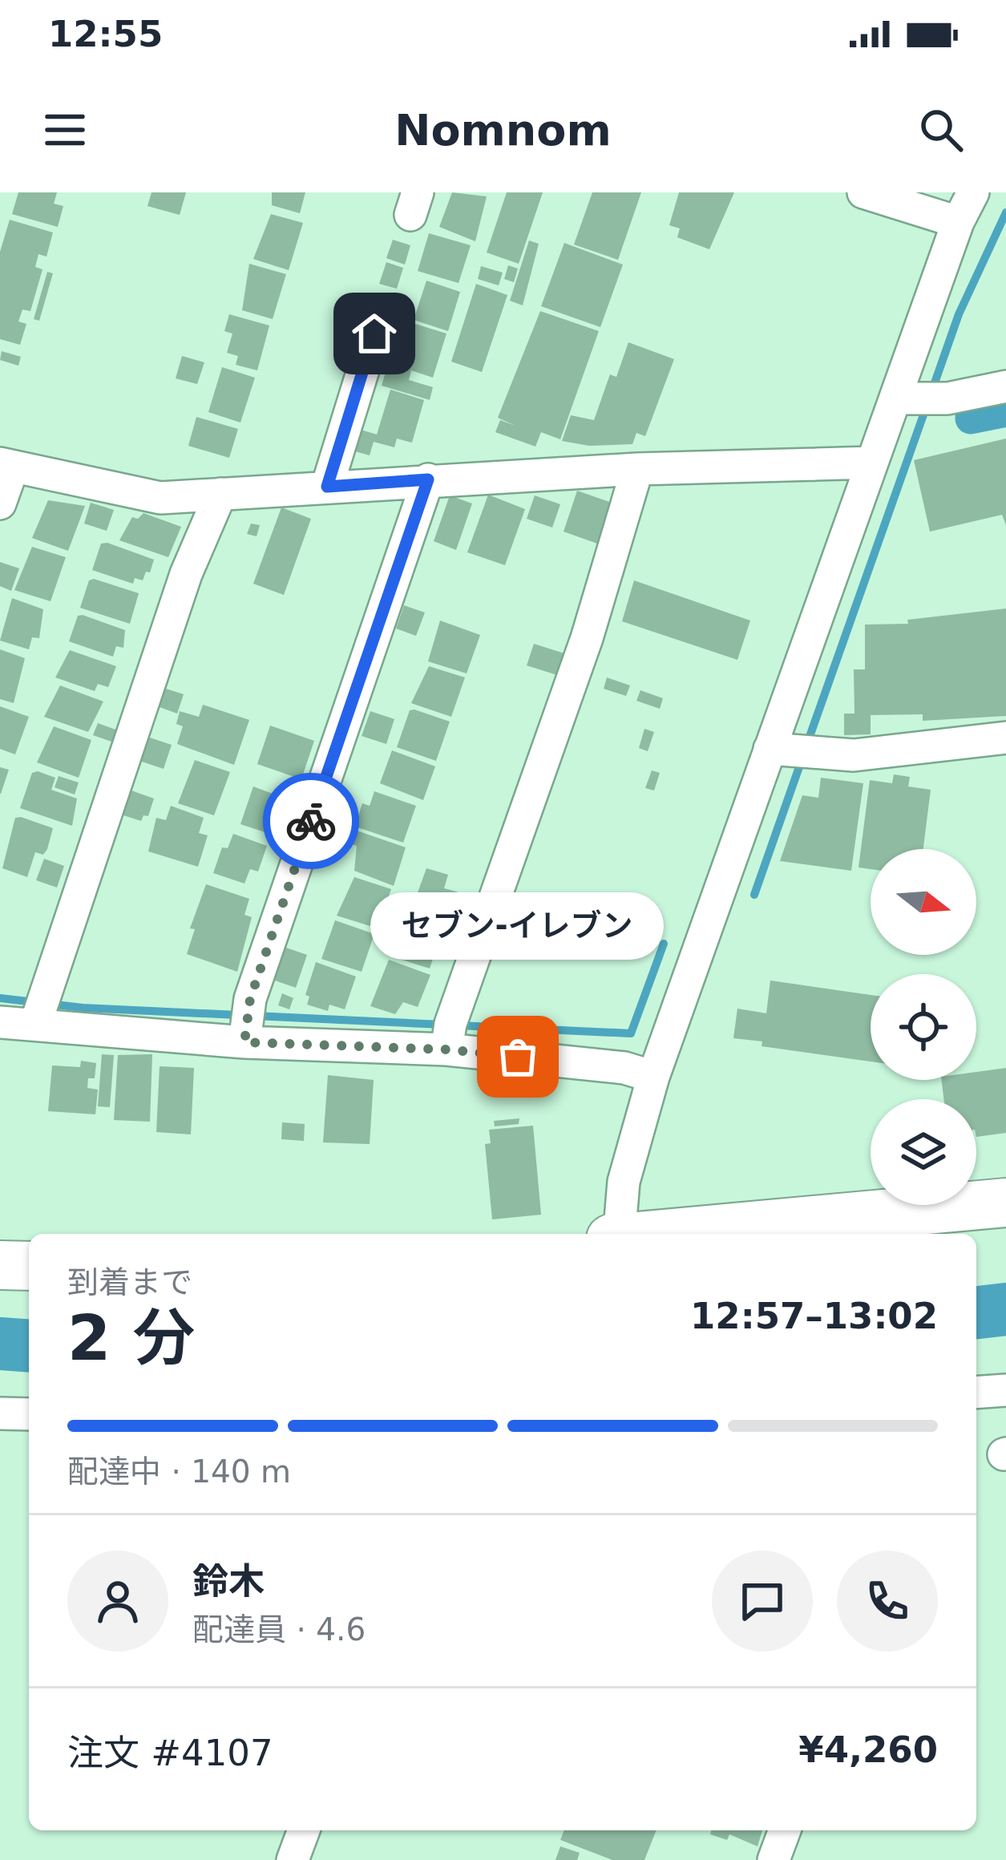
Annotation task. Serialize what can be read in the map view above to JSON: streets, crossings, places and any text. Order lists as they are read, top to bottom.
{
  "places": ["セブン-イレブン"],
  "north": "right",
  "page": {
    "status": "12:55",
    "header": "Nomnom",
    "bubble": "セブン-イレブン",
    "heading": ["2 分", "到着まで", "12:57–13:02"],
    "panel": [
      "鈴木",
      "配達員 · 4.6",
      "注文 #4107",
      "¥4,260"
    ],
    "bar": "配達中 · 140 m"
  }
}
